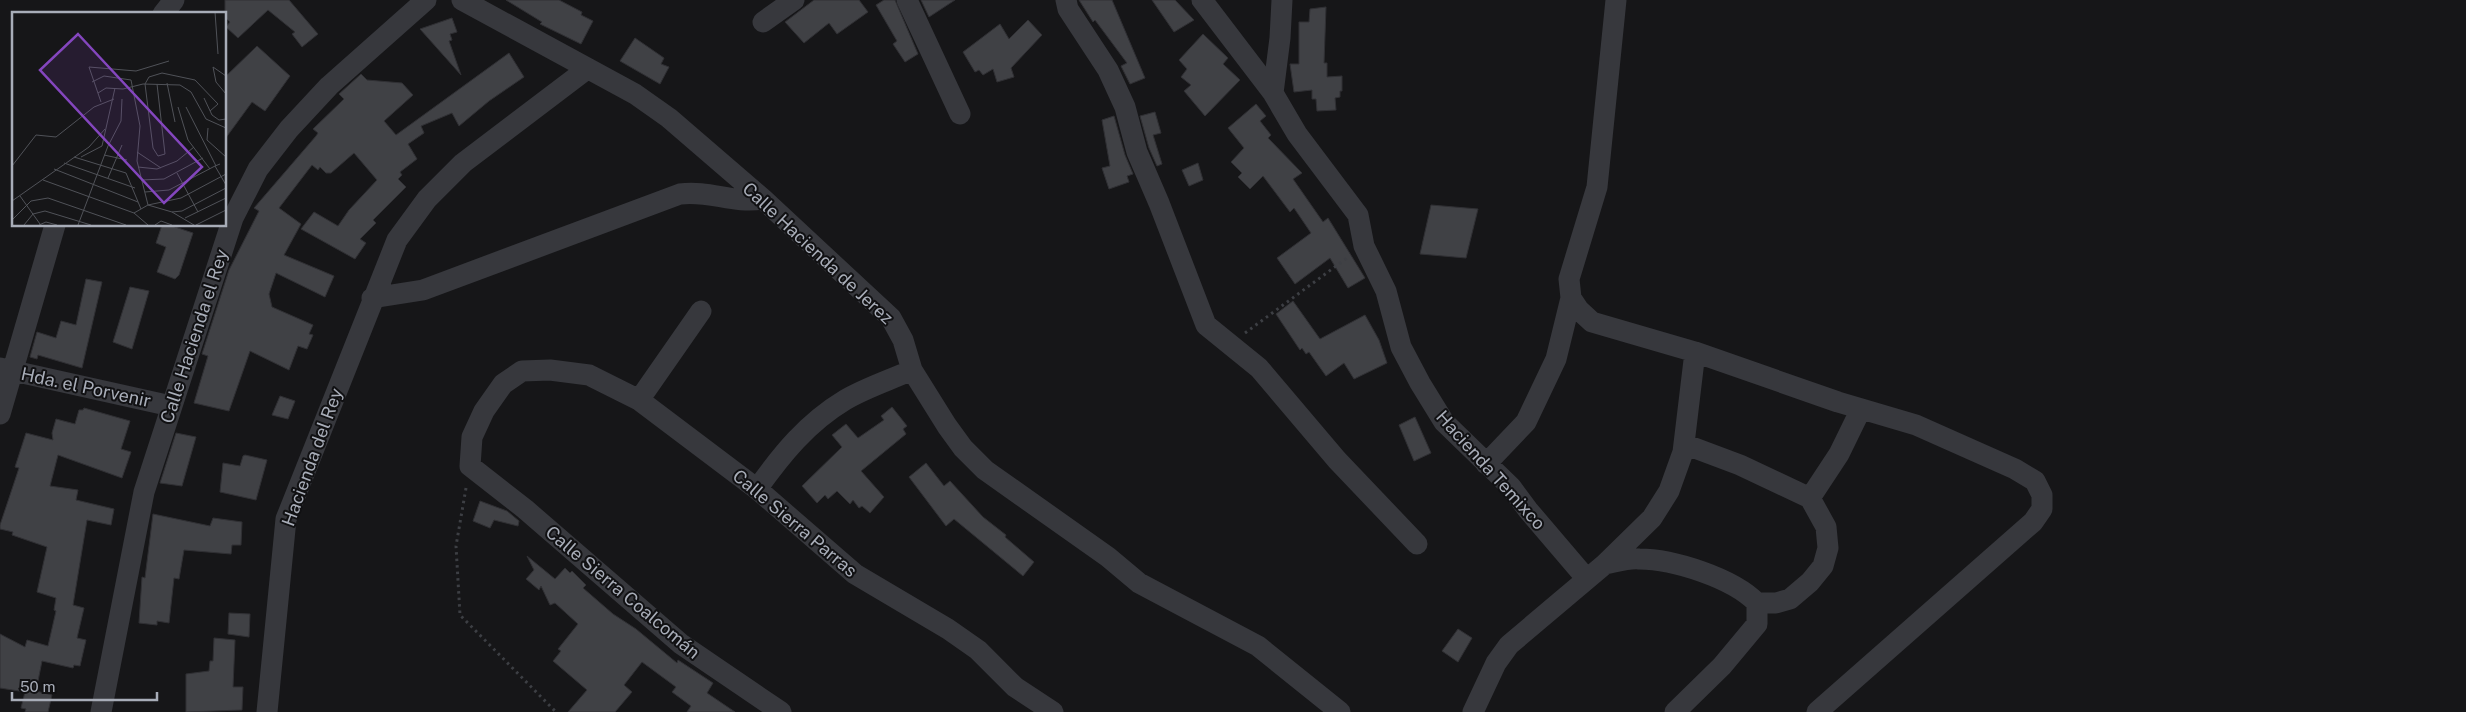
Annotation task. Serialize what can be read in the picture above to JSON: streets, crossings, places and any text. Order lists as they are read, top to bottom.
{
  "streets": {
    "street": [
      "Calle Hacienda de Jerez",
      "Calle Hacienda el Rey",
      "Hda. el Porvenir",
      "Hacienda del Rey",
      "Hacienda Temixco",
      "Calle Sierra Parras",
      "Calle Sierra Coalcomán"
    ]
  },
  "crossings": [
    ["Calle Hacienda de Jerez", "Hacienda del Rey"],
    ["Calle Hacienda el Rey", "Hda. el Porvenir"],
    ["Calle Sierra Parras", "Calle Sierra Coalcomán"]
  ],
  "scale_bar": "50 m"
}
